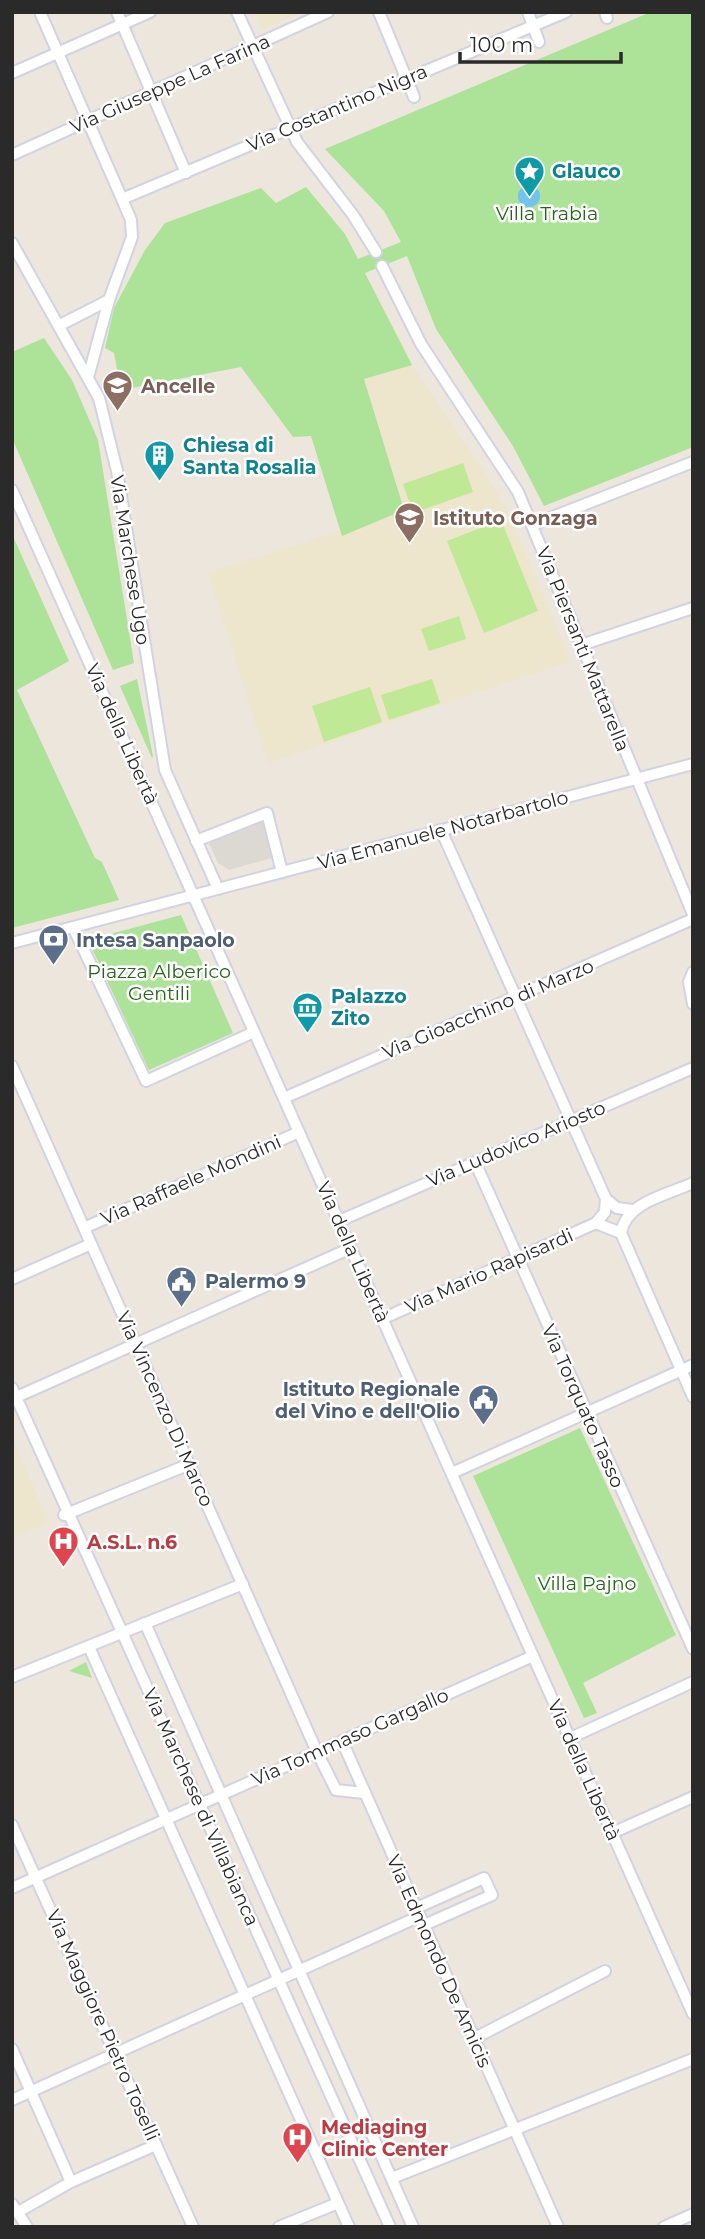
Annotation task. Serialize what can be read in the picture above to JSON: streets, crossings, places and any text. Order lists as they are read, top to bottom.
{
  "streets": {
    "street": [
      "Via Giuseppe La Farina",
      "Via Costantino Nigra",
      "Via Marchese Ugo",
      "Via Piersanti Mattarella",
      "Via della Libertà",
      "Via Emanuele Notarbartolo",
      "Via Gioacchino di Marzo",
      "Via Ludovico Ariosto",
      "Via Raffaele Mondini",
      "Via Mario Rapisardi",
      "Via Torquato Tasso",
      "Via Vincenzo Di Marco",
      "Via Tommaso Gargallo",
      "Via Marchese di Villabianca",
      "Via Edmondo De Amicis",
      "Via Maggiore Pietro Toselli"
    ]
  },
  "crossings": [
    ["Via Marchese Ugo", "Via Emanuele Notarbartolo"],
    ["Via Piersanti Mattarella", "Via Emanuele Notarbartolo"],
    ["Via Piersanti Mattarella", "Via Gioacchino di Marzo"],
    ["Via della Libertà", "Via Emanuele Notarbartolo"],
    ["Via della Libertà", "Via Gioacchino di Marzo"],
    ["Via della Libertà", "Via Ludovico Ariosto"],
    ["Via della Libertà", "Via Raffaele Mondini"],
    ["Via della Libertà", "Via Mario Rapisardi"],
    ["Via della Libertà", "Via Tommaso Gargallo"],
    ["Via Ludovico Ariosto", "Via Torquato Tasso"],
    ["Via Raffaele Mondini", "Via Vincenzo Di Marco"],
    ["Via Mario Rapisardi", "Via Torquato Tasso"],
    ["Via Vincenzo Di Marco", "Via Tommaso Gargallo"],
    ["Via Tommaso Gargallo", "Via Marchese di Villabianca"],
    ["Via Tommaso Gargallo", "Via Edmondo De Amicis"],
    ["Via Tommaso Gargallo", "Via Maggiore Pietro Toselli"]
  ],
  "parks": ["Villa Trabia", "Piazza Alberico Gentili", "Villa Pajno"],
  "places": {
    "place": ["Glauco"],
    "school or university": ["Ancelle", "Istituto Gonzaga"],
    "building": ["Chiesa di Santa Rosalia"],
    "bank": ["Intesa Sanpaolo"],
    "museum": ["Palazzo Zito"],
    "public building": ["Palermo 9", "Istituto Regionale del Vino e dell'Olio"],
    "hospital": ["A.S.L. n.6", "Mediaging Clinic Center"]
  },
  "scale_bar": "100 m"
}
